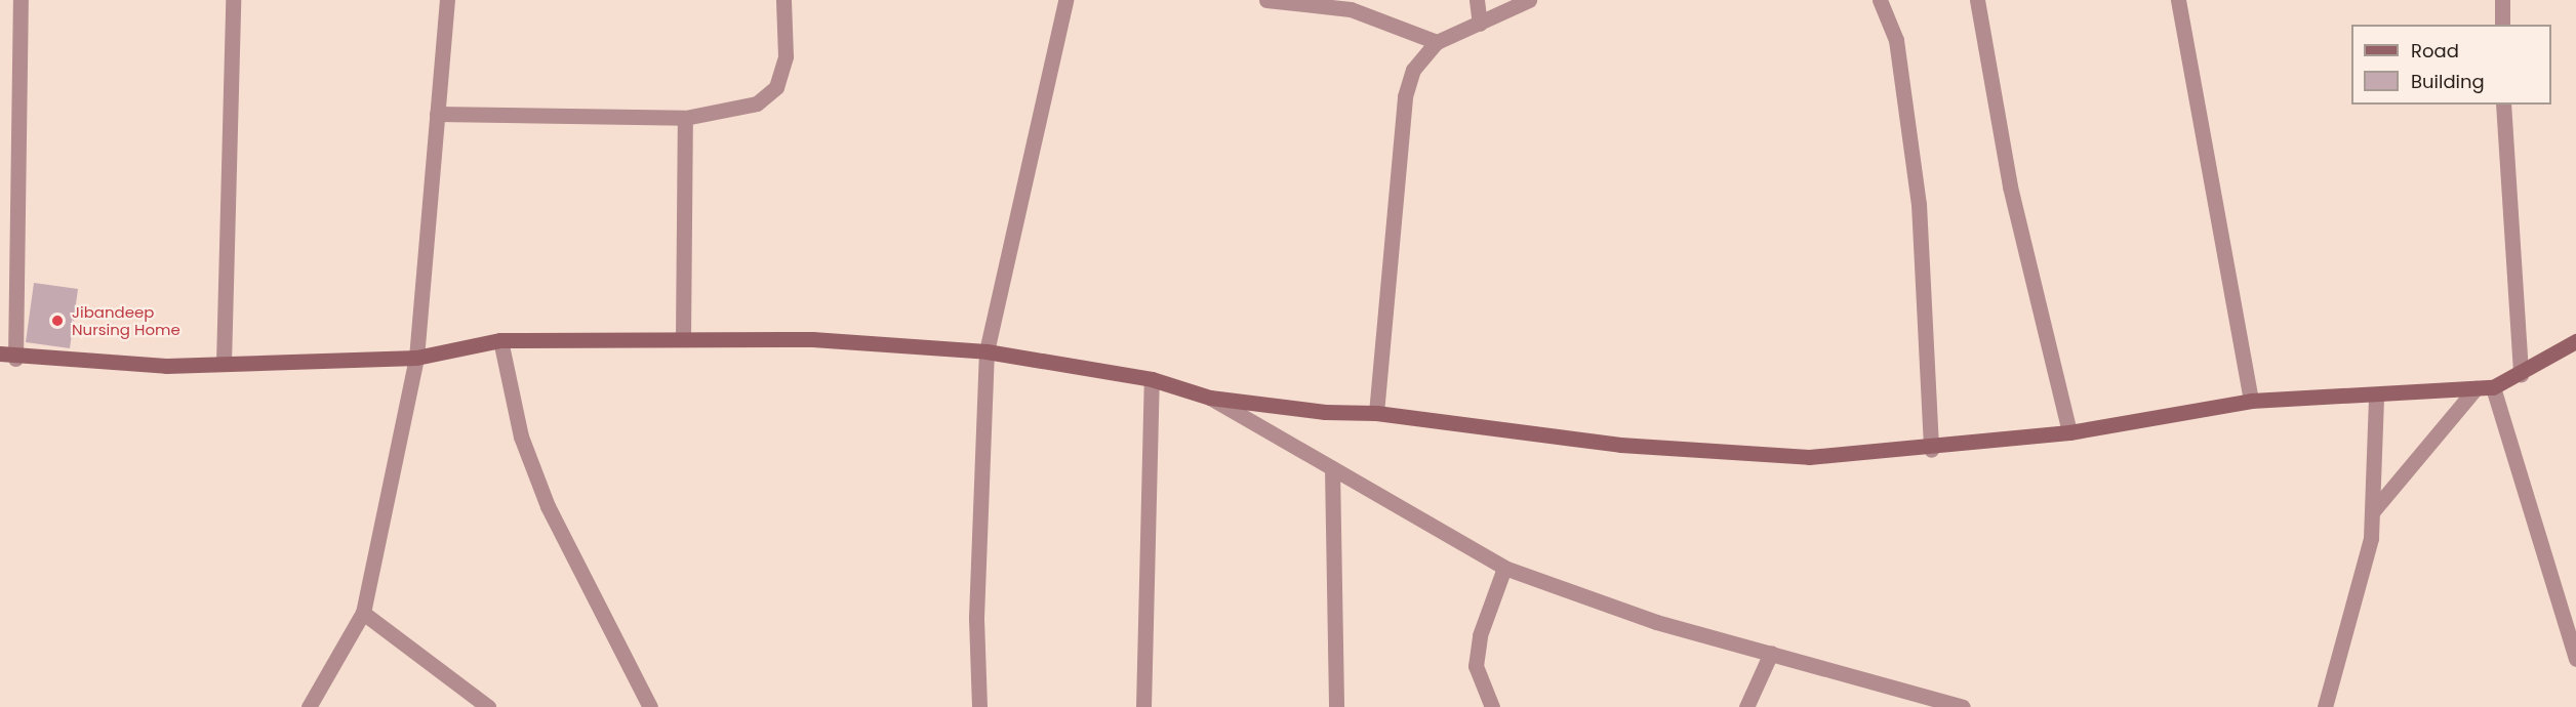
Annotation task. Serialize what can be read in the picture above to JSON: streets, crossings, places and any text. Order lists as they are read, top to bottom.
{
  "places": ["Jibandeep Nursing Home"],
  "legend": ["Road", "Building"]
}
